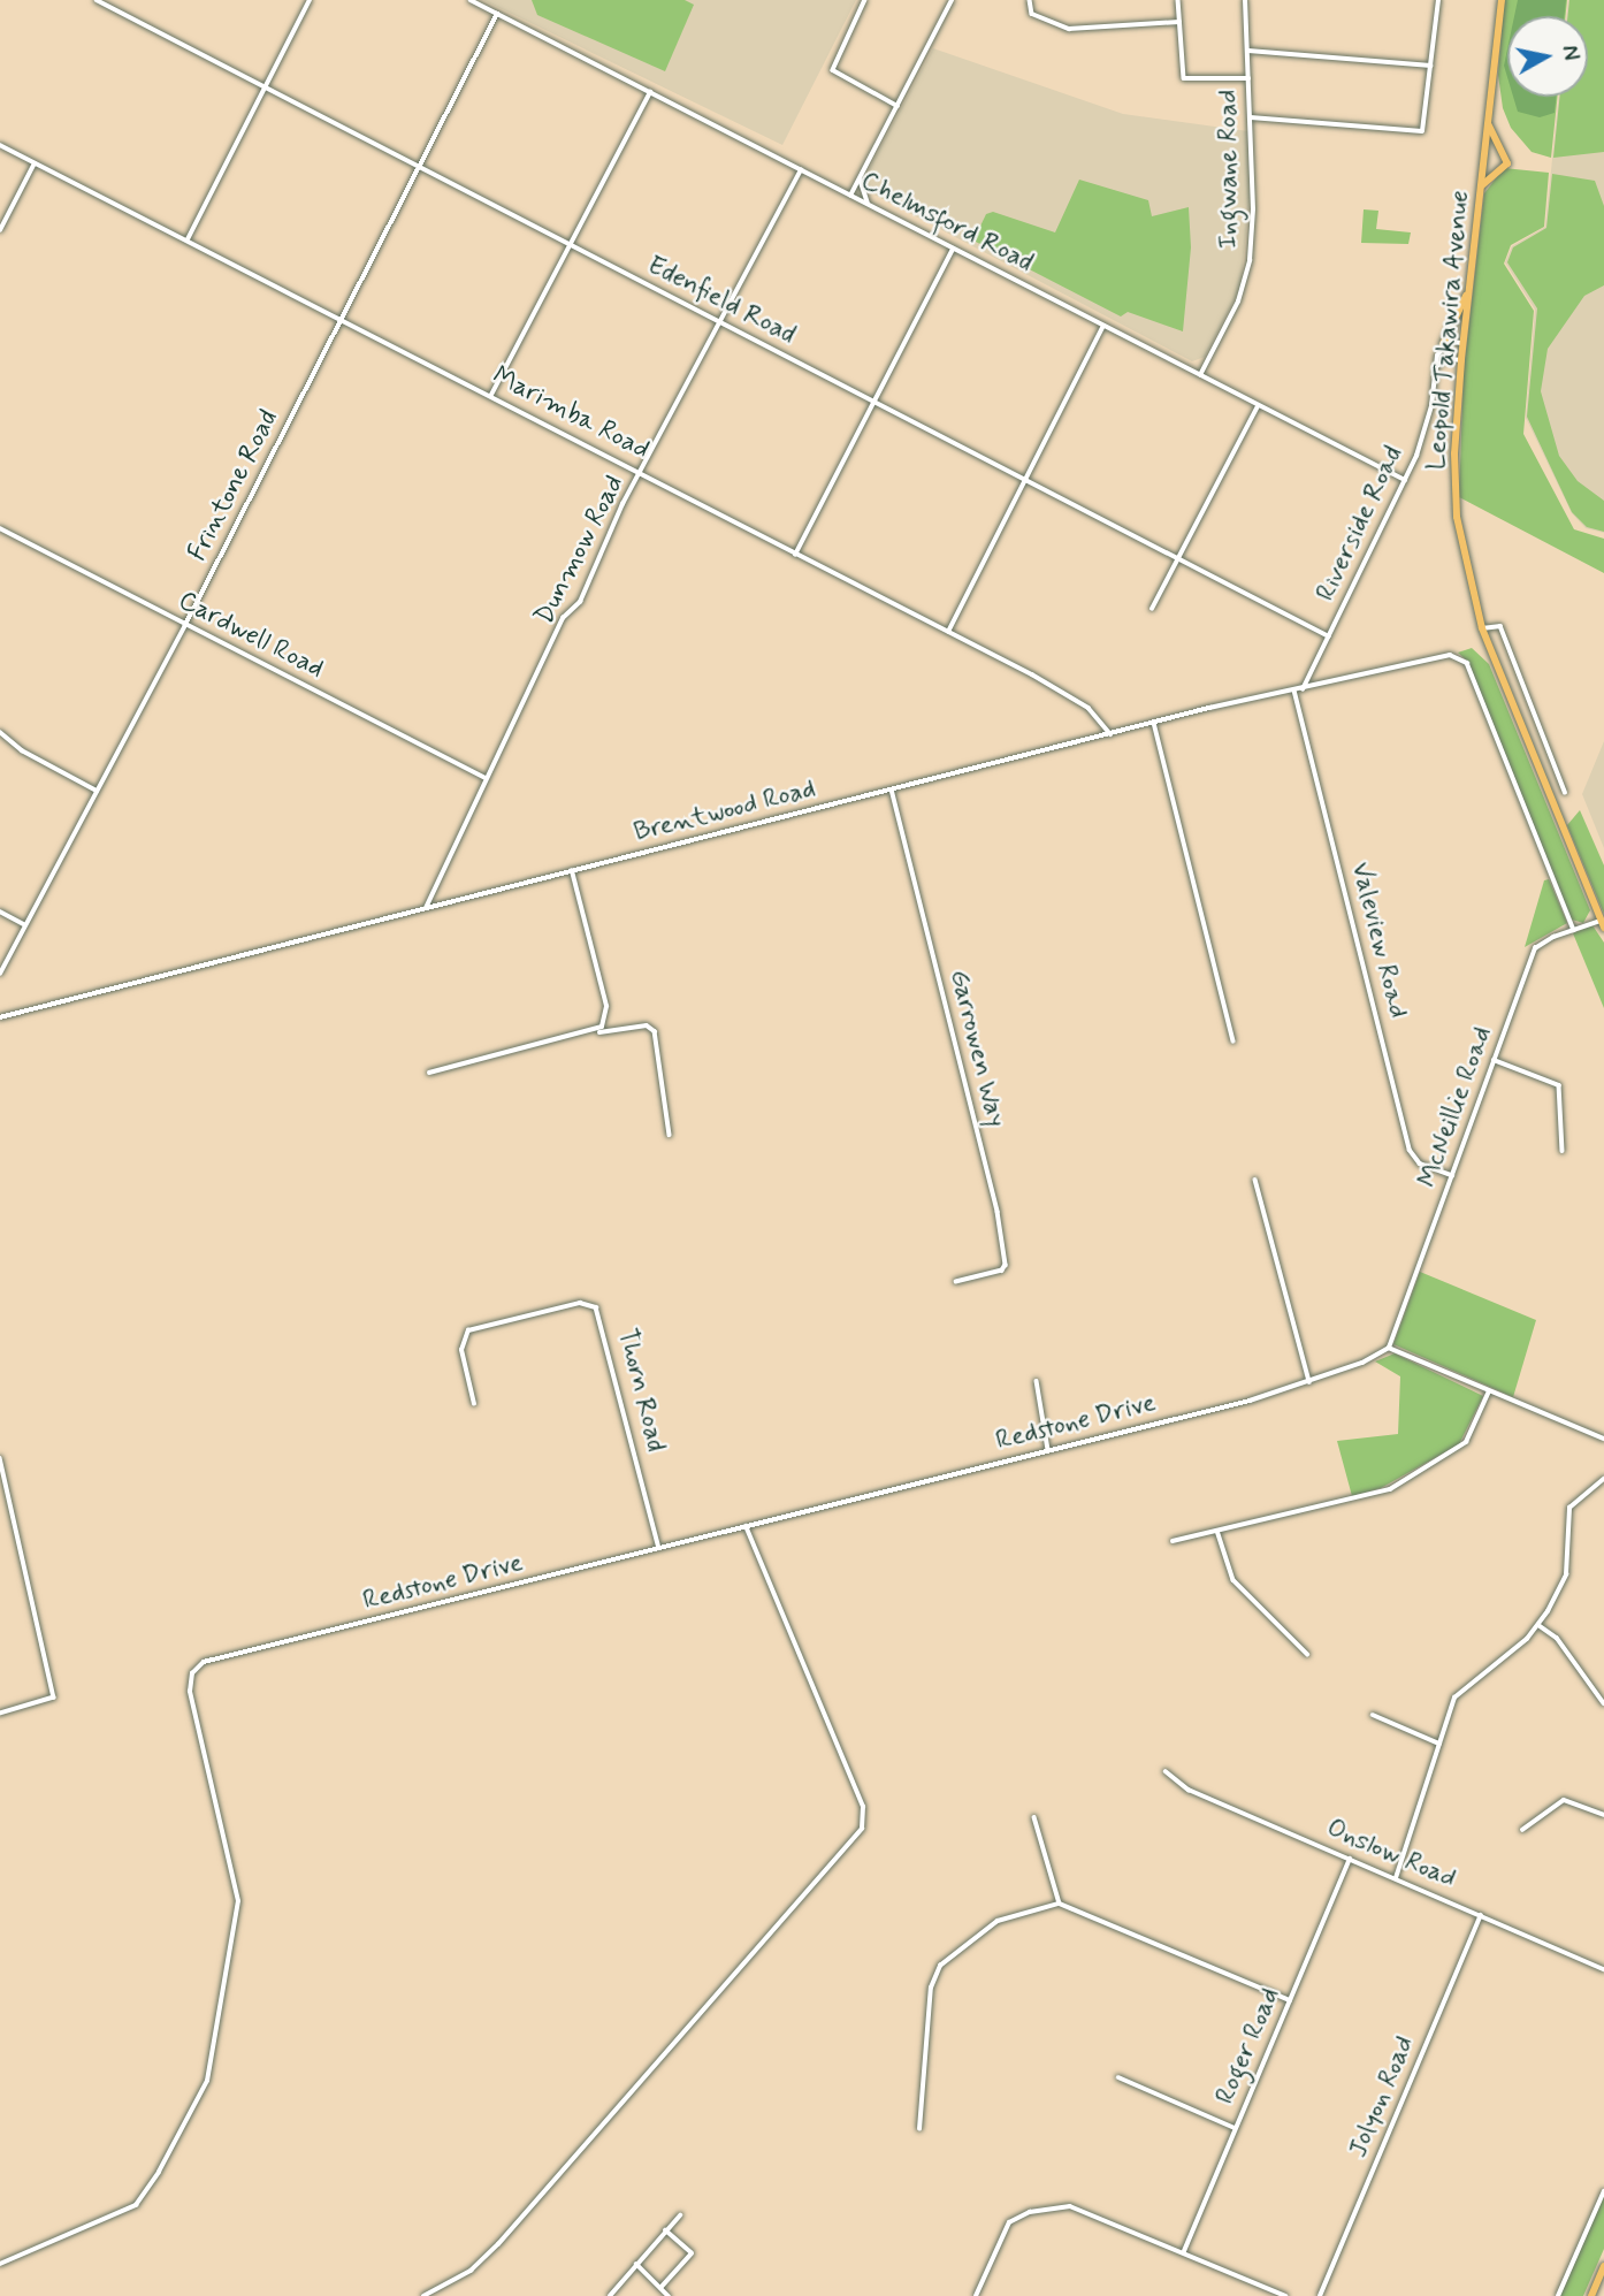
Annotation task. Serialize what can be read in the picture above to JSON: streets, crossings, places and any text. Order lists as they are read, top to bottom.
{
  "streets": {
    "highway": ["Leopold Takawira Avenue"],
    "street": [
      "Ingwane Road",
      "Chelmsford Road",
      "Edenfield Road",
      "Marimba Road",
      "Frintone Road",
      "Riverside Road",
      "Dunmow Road",
      "Cardwell Road",
      "Brentwood Road",
      "Valeview Road",
      "Garrowen Way",
      "McNeillie Road",
      "Thorn Road",
      "Redstone Drive",
      "Onslow Road",
      "Roger Road",
      "Jolyon Road"
    ]
  },
  "crossings": [
    ["Ingwane Road", "Chelmsford Road"],
    ["Chelmsford Road", "Frintone Road"],
    ["Chelmsford Road", "Riverside Road"],
    ["Chelmsford Road", "Dunmow Road"],
    ["Edenfield Road", "Frintone Road"],
    ["Edenfield Road", "Riverside Road"],
    ["Edenfield Road", "Dunmow Road"],
    ["Leopold Takawira Avenue", "McNeillie Road"],
    ["Marimba Road", "Frintone Road"],
    ["Marimba Road", "Dunmow Road"],
    ["Marimba Road", "Brentwood Road"],
    ["Frintone Road", "Cardwell Road"],
    ["Riverside Road", "Brentwood Road"],
    ["Dunmow Road", "Cardwell Road"],
    ["Dunmow Road", "Brentwood Road"],
    ["Brentwood Road", "Valeview Road"],
    ["Brentwood Road", "Garrowen Way"],
    ["Brentwood Road", "McNeillie Road"],
    ["Valeview Road", "McNeillie Road"],
    ["McNeillie Road", "Redstone Drive"],
    ["Thorn Road", "Redstone Drive"],
    ["Onslow Road", "Roger Road"],
    ["Onslow Road", "Jolyon Road"]
  ],
  "north": "right"
}
